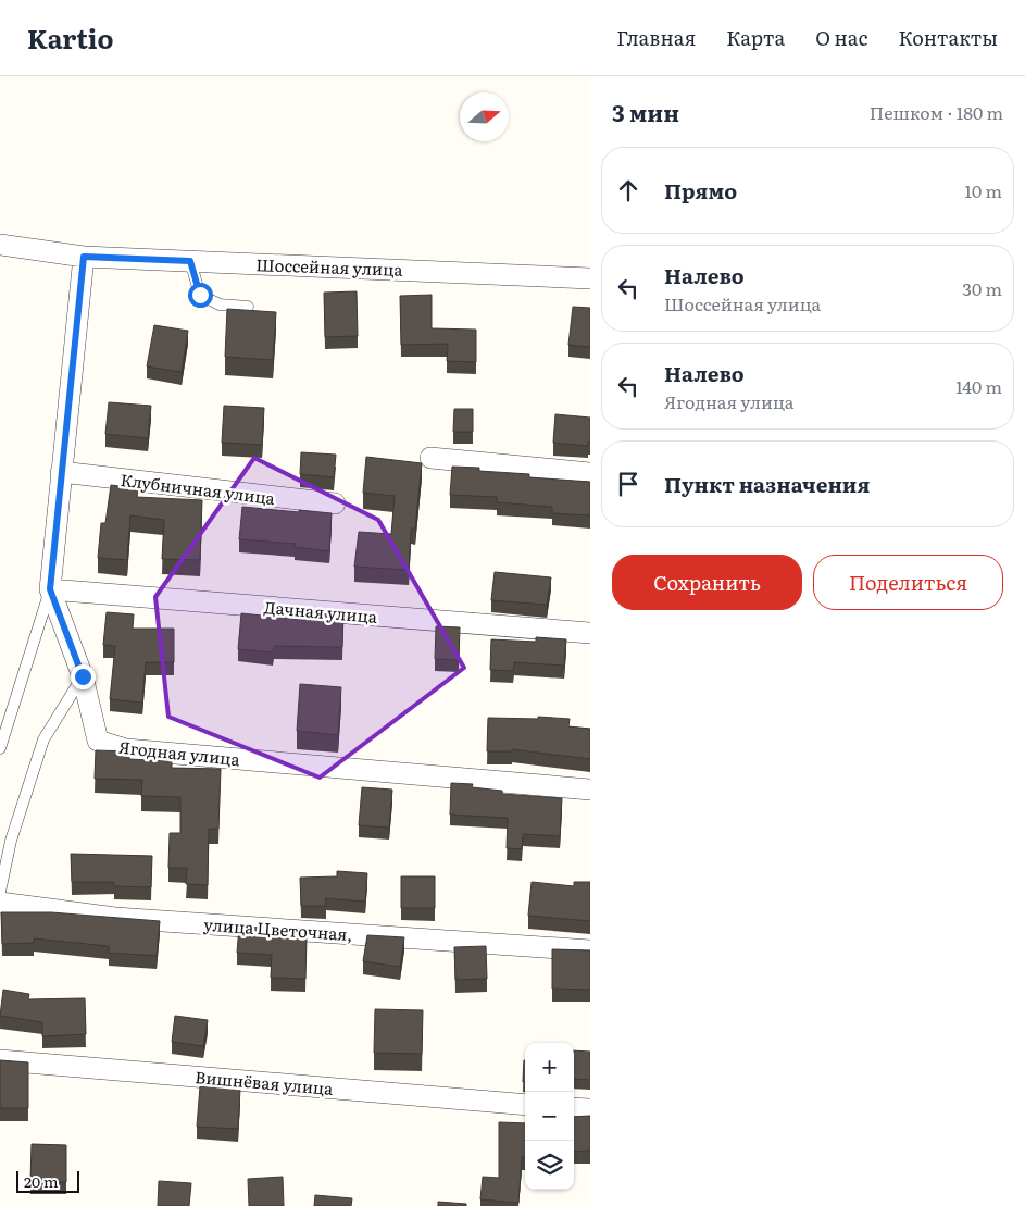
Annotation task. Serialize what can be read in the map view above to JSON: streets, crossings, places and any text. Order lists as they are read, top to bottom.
{
  "streets": {
    "street": [
      "Шоссейная улица",
      "Клубничная улица",
      "Дачная улица",
      "Ягодная улица",
      "улица Цветочная,",
      "Вишнёвая улица"
    ]
  },
  "crossings": [
    ["Шоссейная улица", "Ягодная улица"],
    ["Клубничная улица", "Ягодная улица"],
    ["Дачная улица", "Ягодная улица"]
  ],
  "scale_bar": "20 m",
  "north": "right",
  "page": {
    "header": "Kartio",
    "nav": [
      "Главная",
      "Карта",
      "О нас",
      "Контакты"
    ],
    "heading": ["3 мин", "Пешком · 180 m"],
    "list": [
      ["Прямо", "10 m"],
      ["Налево", "Шоссейная улица", "30 m"],
      ["Налево", "Ягодная улица", "140 m"],
      "Пункт назначения"
    ],
    "buttons": ["Сохранить", "Поделиться"],
    "map_buttons": ["+", "−"],
    "scale": "20 m"
  }
}
